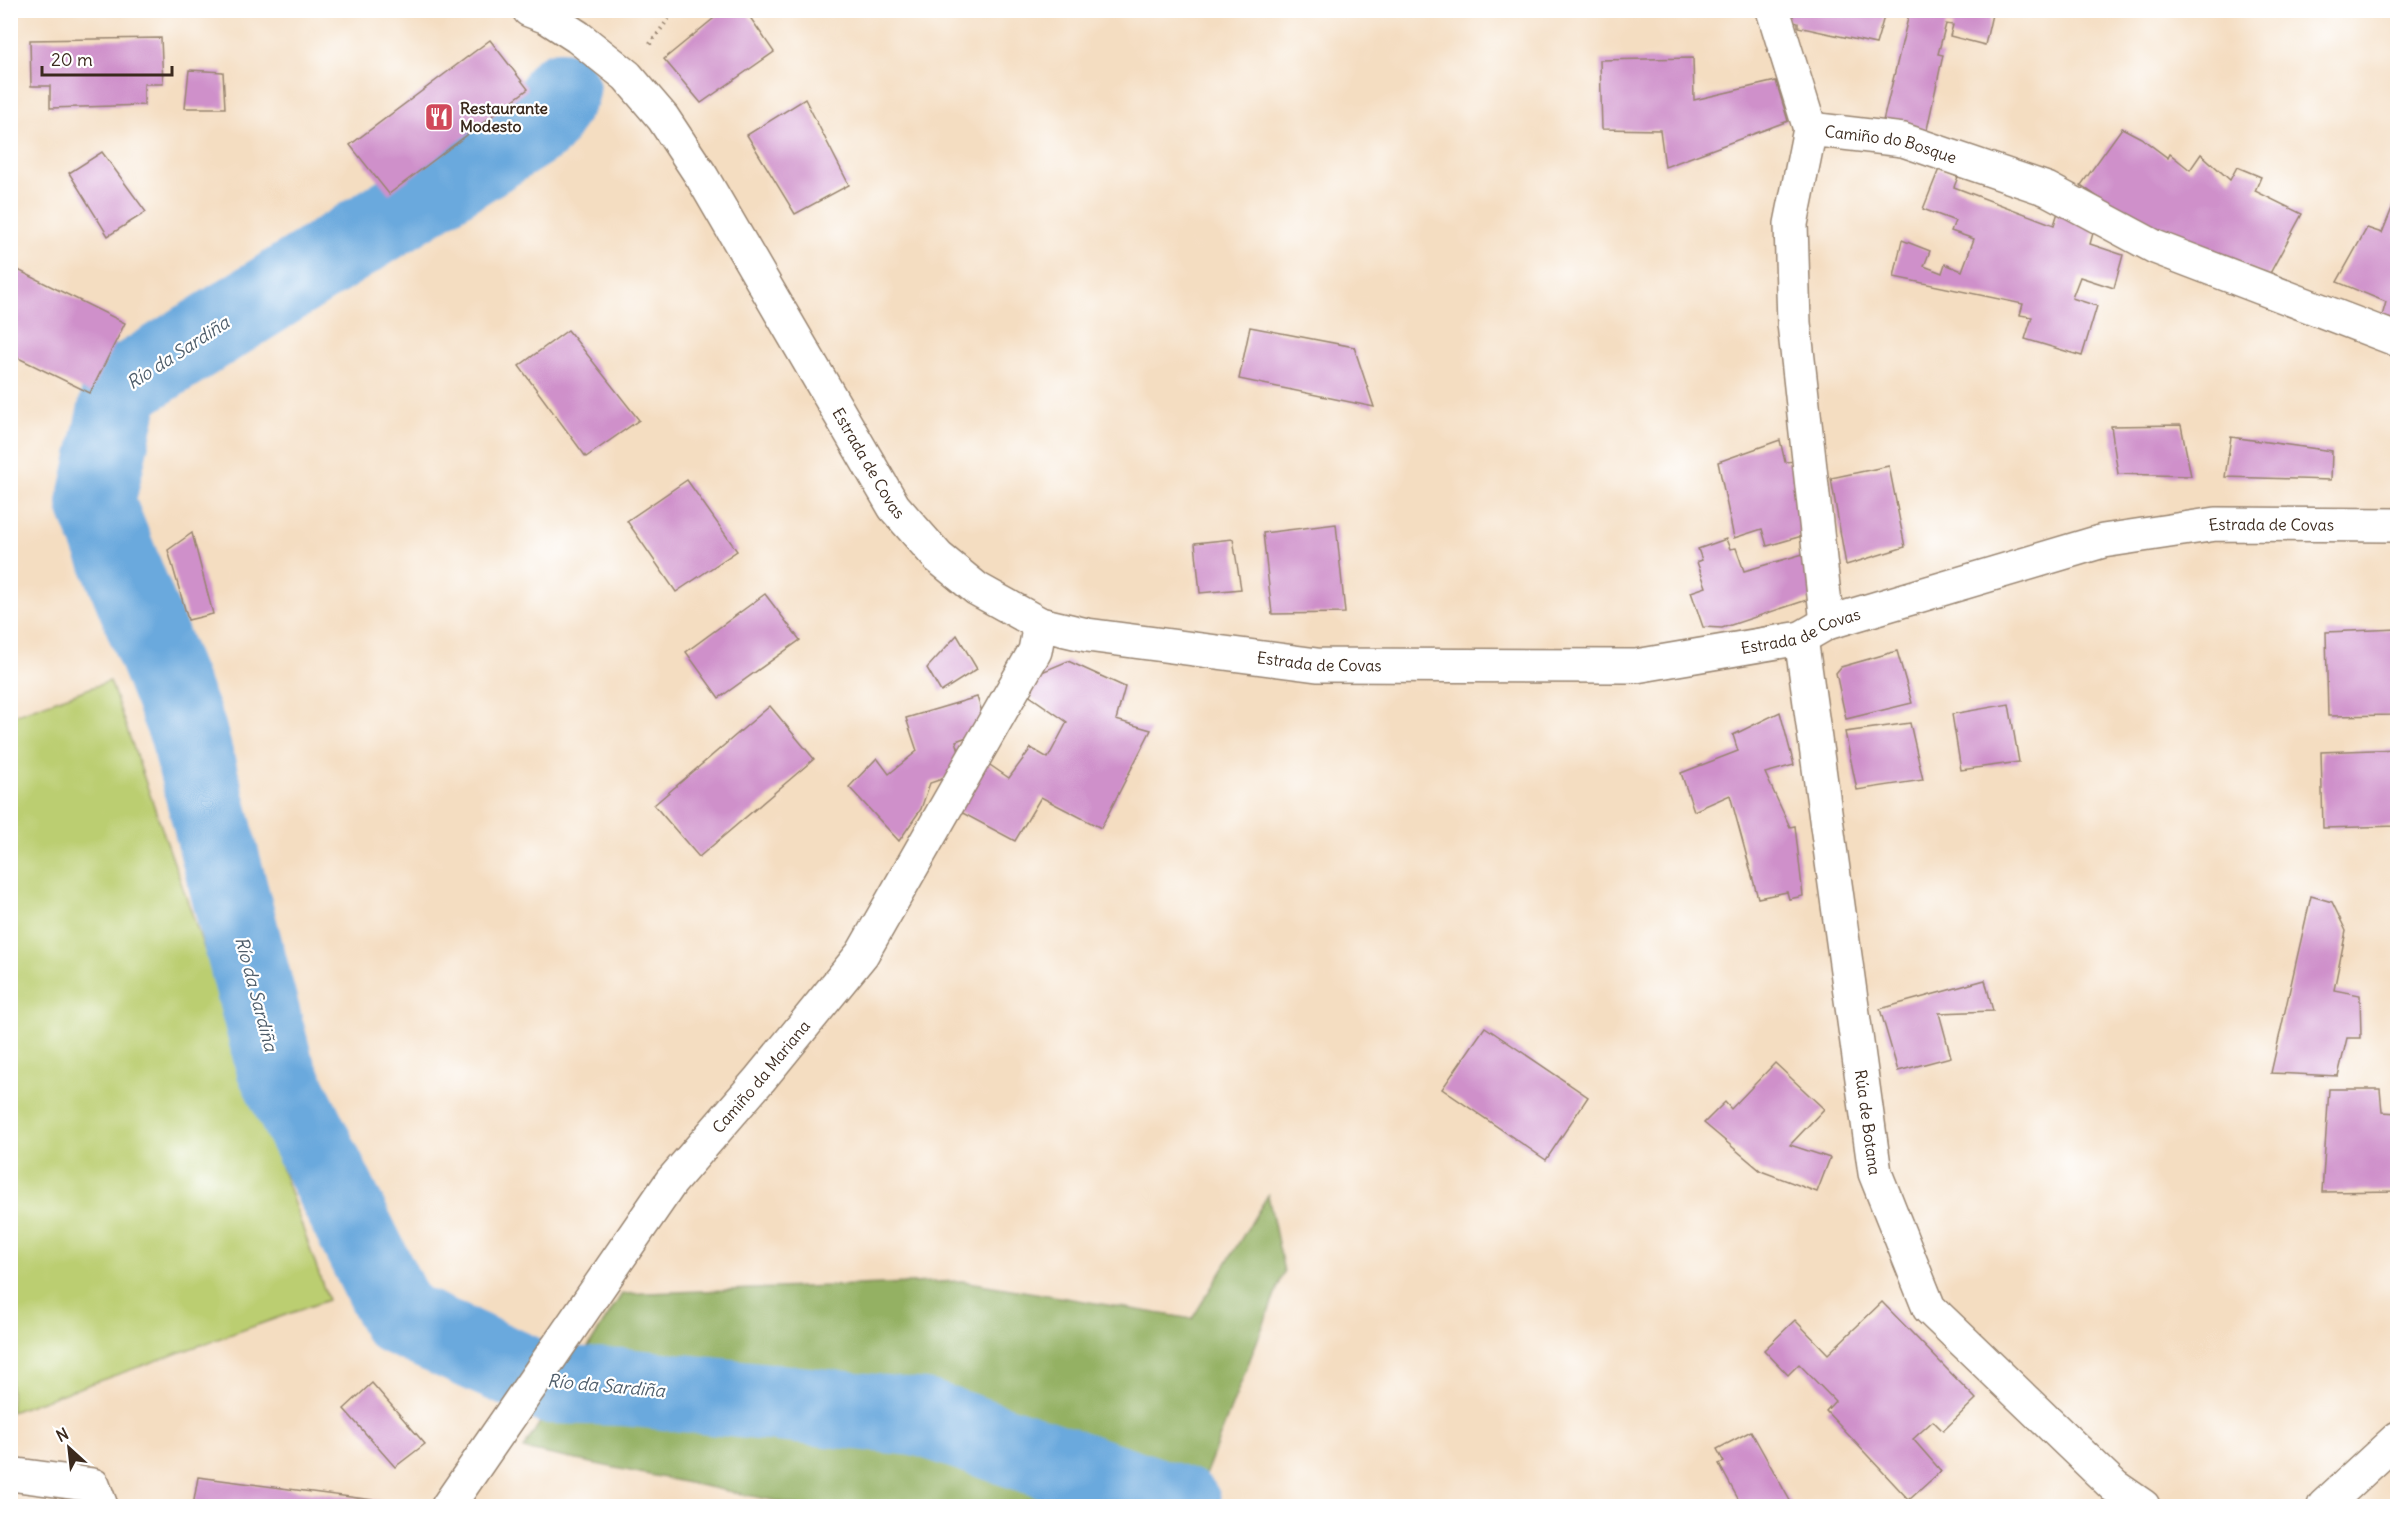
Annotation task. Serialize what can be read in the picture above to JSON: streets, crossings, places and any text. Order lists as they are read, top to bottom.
{
  "streets": {
    "street": [
      "Camiño do Bosque",
      "Estrada de Covas",
      "Camiño da Mariana",
      "Rúa de Botana"
    ]
  },
  "crossings": [
    ["Camiño do Bosque", "Estrada de Covas"],
    ["Camiño do Bosque", "Rúa de Botana"],
    ["Estrada de Covas", "Camiño da Mariana"],
    ["Estrada de Covas", "Rúa de Botana"]
  ],
  "water": ["Río da Sardiña"],
  "places": {
    "restaurant": ["Restaurante Modesto"]
  },
  "scale_bar": "20 m",
  "north": "top left"
}
